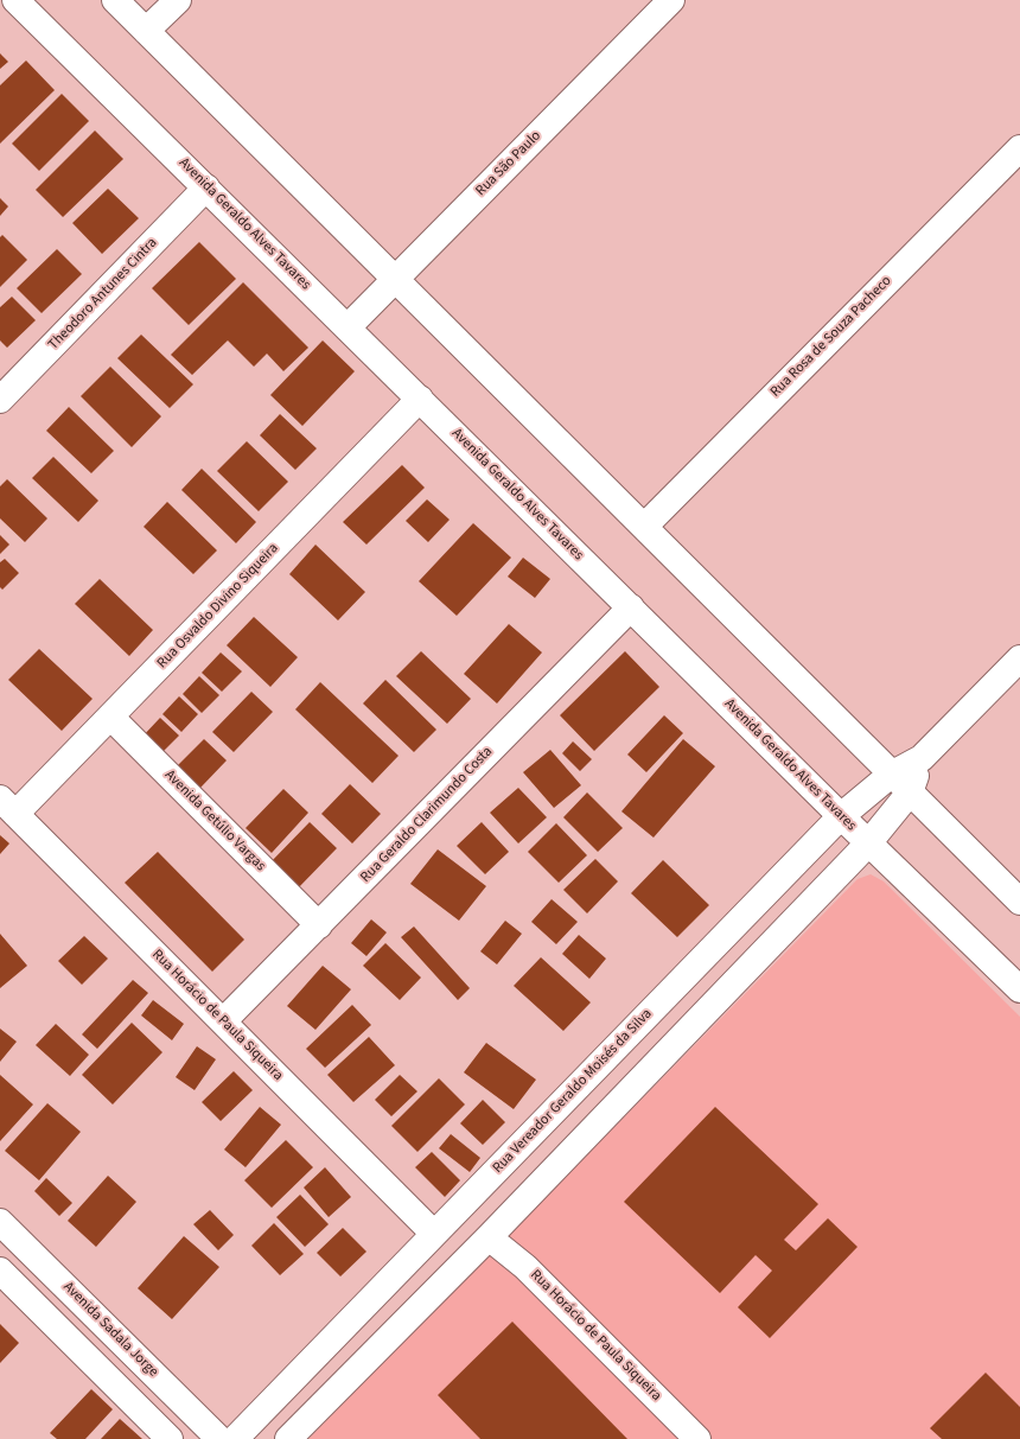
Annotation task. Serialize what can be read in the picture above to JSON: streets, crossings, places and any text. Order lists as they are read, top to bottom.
{
  "streets": {
    "street": [
      "Rua São Paulo",
      "Avenida Geraldo Alves Tavares",
      "Theodoro Antunes Cintra",
      "Rua Rosa de Souza Pacheco",
      "Rua Osvaldo Divino Siqueira",
      "Rua Geraldo Clarimundo Costa",
      "Avenida Getúlio Vargas",
      "Rua Horácio de Paula Siqueira",
      "Rua Vereador Geraldo Moisés da Silva",
      "Avenida Sadala Jorge"
    ]
  },
  "crossings": [
    ["Rua São Paulo", "Avenida Geraldo Alves Tavares"],
    ["Avenida Geraldo Alves Tavares", "Theodoro Antunes Cintra"],
    ["Avenida Geraldo Alves Tavares", "Rua Osvaldo Divino Siqueira"],
    ["Avenida Geraldo Alves Tavares", "Rua Geraldo Clarimundo Costa"],
    ["Avenida Geraldo Alves Tavares", "Rua Vereador Geraldo Moisés da Silva"],
    ["Rua Osvaldo Divino Siqueira", "Avenida Getúlio Vargas"],
    ["Rua Osvaldo Divino Siqueira", "Rua Horácio de Paula Siqueira"],
    ["Rua Geraldo Clarimundo Costa", "Avenida Getúlio Vargas"],
    ["Rua Geraldo Clarimundo Costa", "Rua Horácio de Paula Siqueira"],
    ["Rua Horácio de Paula Siqueira", "Rua Vereador Geraldo Moisés da Silva"]
  ]
}
